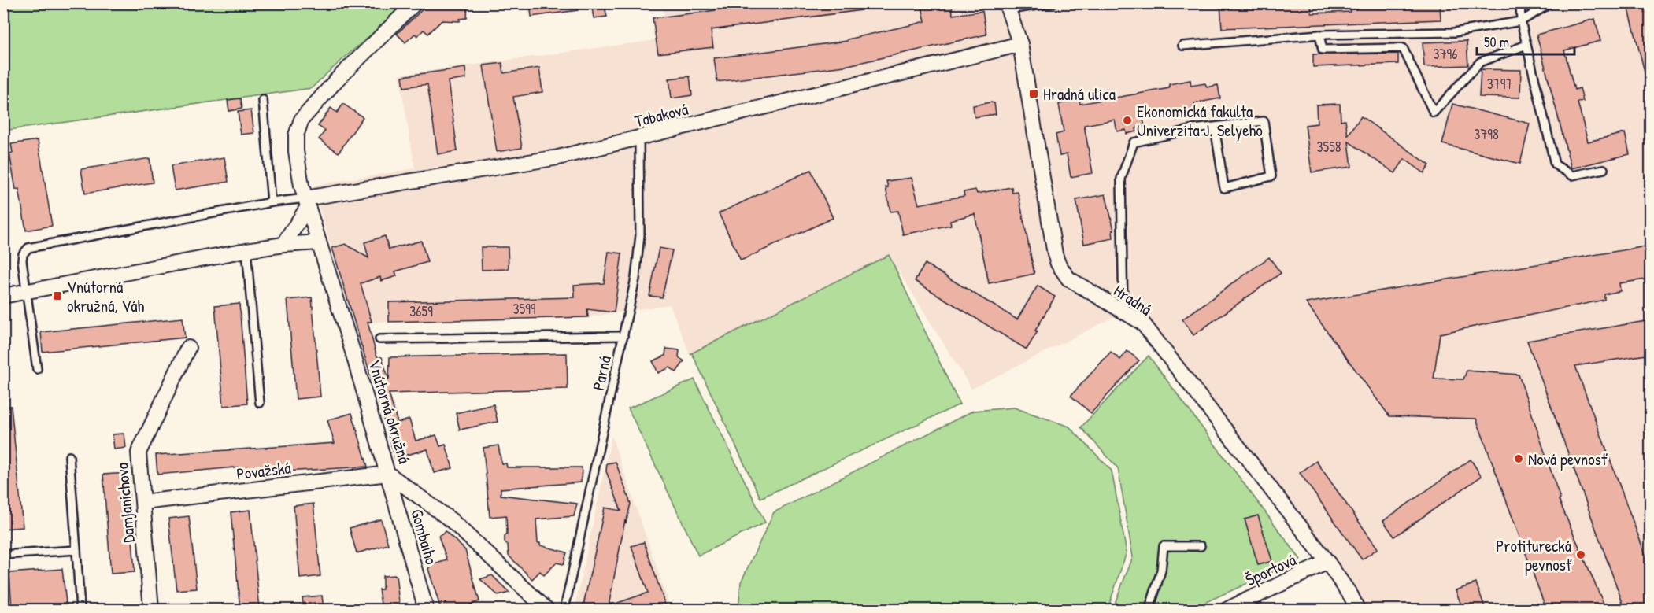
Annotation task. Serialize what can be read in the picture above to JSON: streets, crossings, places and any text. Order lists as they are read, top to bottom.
{
  "streets": {
    "street": [
      "Tabaková",
      "Hradná",
      "Vnútorná okružná",
      "Považská",
      "Damjanichova",
      "Gombaiho",
      "Športová"
    ],
    "lane": ["Parná"]
  },
  "crossings": [
    ["Tabaková", "Hradná"],
    ["Tabaková", "Parná"],
    ["Tabaková", "Vnútorná okružná"],
    ["Hradná", "Športová"],
    ["Vnútorná okružná", "Považská"],
    ["Vnútorná okružná", "Gombaiho"],
    ["Považská", "Damjanichova"],
    ["Považská", "Gombaiho"]
  ],
  "places": {
    "transit": ["Hradná ulica", "Vnútorná okružná, Váh"],
    "other": ["Ekonomická fakulta Univerzita J. Selyeho", "Nová pevnosť", "Protiturecká pevnosť"]
  },
  "house_numbers": [
    "3796",
    "3797",
    "3798",
    "3558",
    "3599",
    "3659"
  ],
  "scale_bar": "50 m"
}
